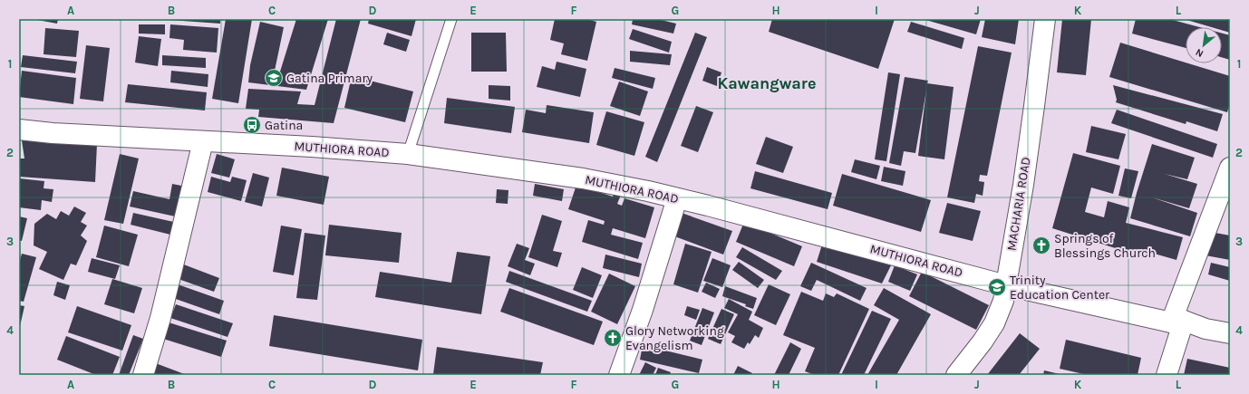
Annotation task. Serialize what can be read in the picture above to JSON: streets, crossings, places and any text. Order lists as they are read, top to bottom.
{
  "streets": {
    "street": ["MUTHIORA ROAD", "MACHARIA ROAD"]
  },
  "crossings": [
    ["MUTHIORA ROAD", "MACHARIA ROAD"]
  ],
  "districts": ["Kawangware"],
  "places": {
    "school or university": ["Gatina Primary", "Trinity Education Center"],
    "bus stop": ["Gatina"],
    "church": ["Springs of Blessings Church", "Glory Networking Evangelism"]
  },
  "north": "bottom left",
  "grid": {
    "columns": [
      "A",
      "B",
      "C",
      "D",
      "E",
      "F",
      "G",
      "H",
      "I",
      "J",
      "K",
      "L"
    ],
    "rows": [
      "1",
      "2",
      "3",
      "4"
    ]
  }
}
